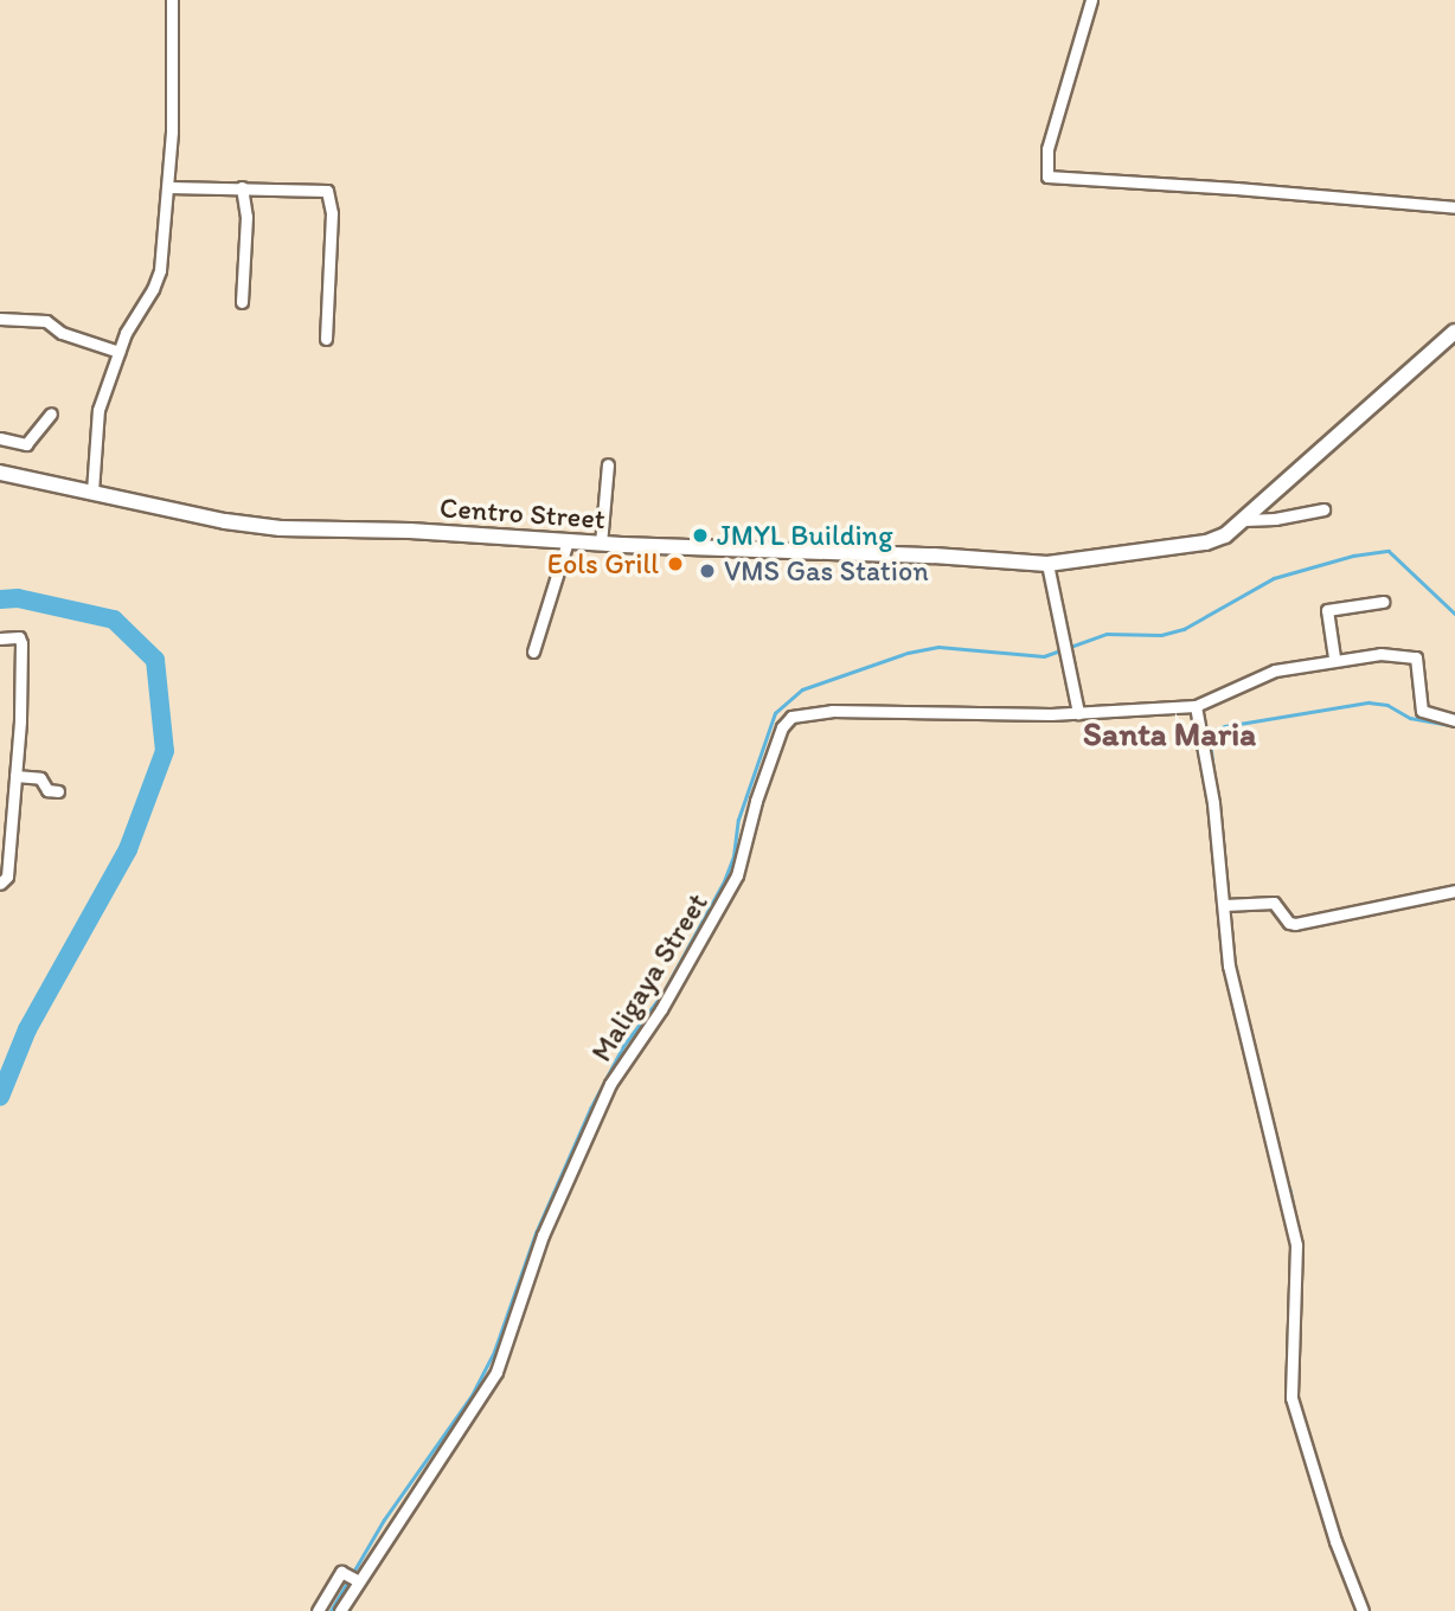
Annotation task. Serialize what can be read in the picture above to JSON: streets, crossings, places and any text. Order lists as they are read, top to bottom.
{
  "streets": {
    "street": ["Centro Street", "Maligaya Street"]
  },
  "districts": ["Santa Maria"],
  "places": ["JMYL Building", "Eols Grill", "VMS Gas Station"]
}
